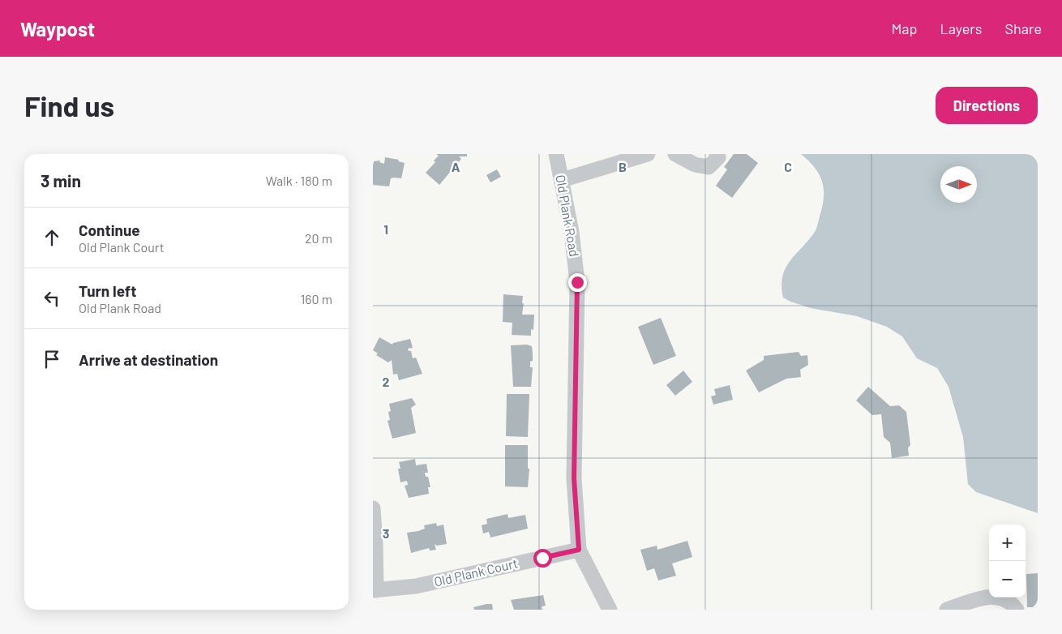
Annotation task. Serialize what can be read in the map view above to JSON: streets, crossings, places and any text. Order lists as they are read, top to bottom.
{
  "streets": {
    "street": ["Old Plank Road", "Old Plank Court"]
  },
  "crossings": [
    ["Old Plank Road", "Old Plank Court"]
  ],
  "north": "right",
  "page": {
    "header": "Waypost",
    "nav": ["Map", "Layers", "Share"],
    "buttons": "Directions",
    "title": "Find us",
    "heading": ["3 min", "Walk · 180 m"],
    "list": [
      ["Continue", "Old Plank Court", "20 m"],
      ["Turn left", "Old Plank Road", "160 m"],
      "Arrive at destination"
    ],
    "map_buttons": ["+", "−"]
  },
  "grid": {
    "columns": ["A", "B", "C"],
    "rows": ["1", "2", "3"]
  }
}
